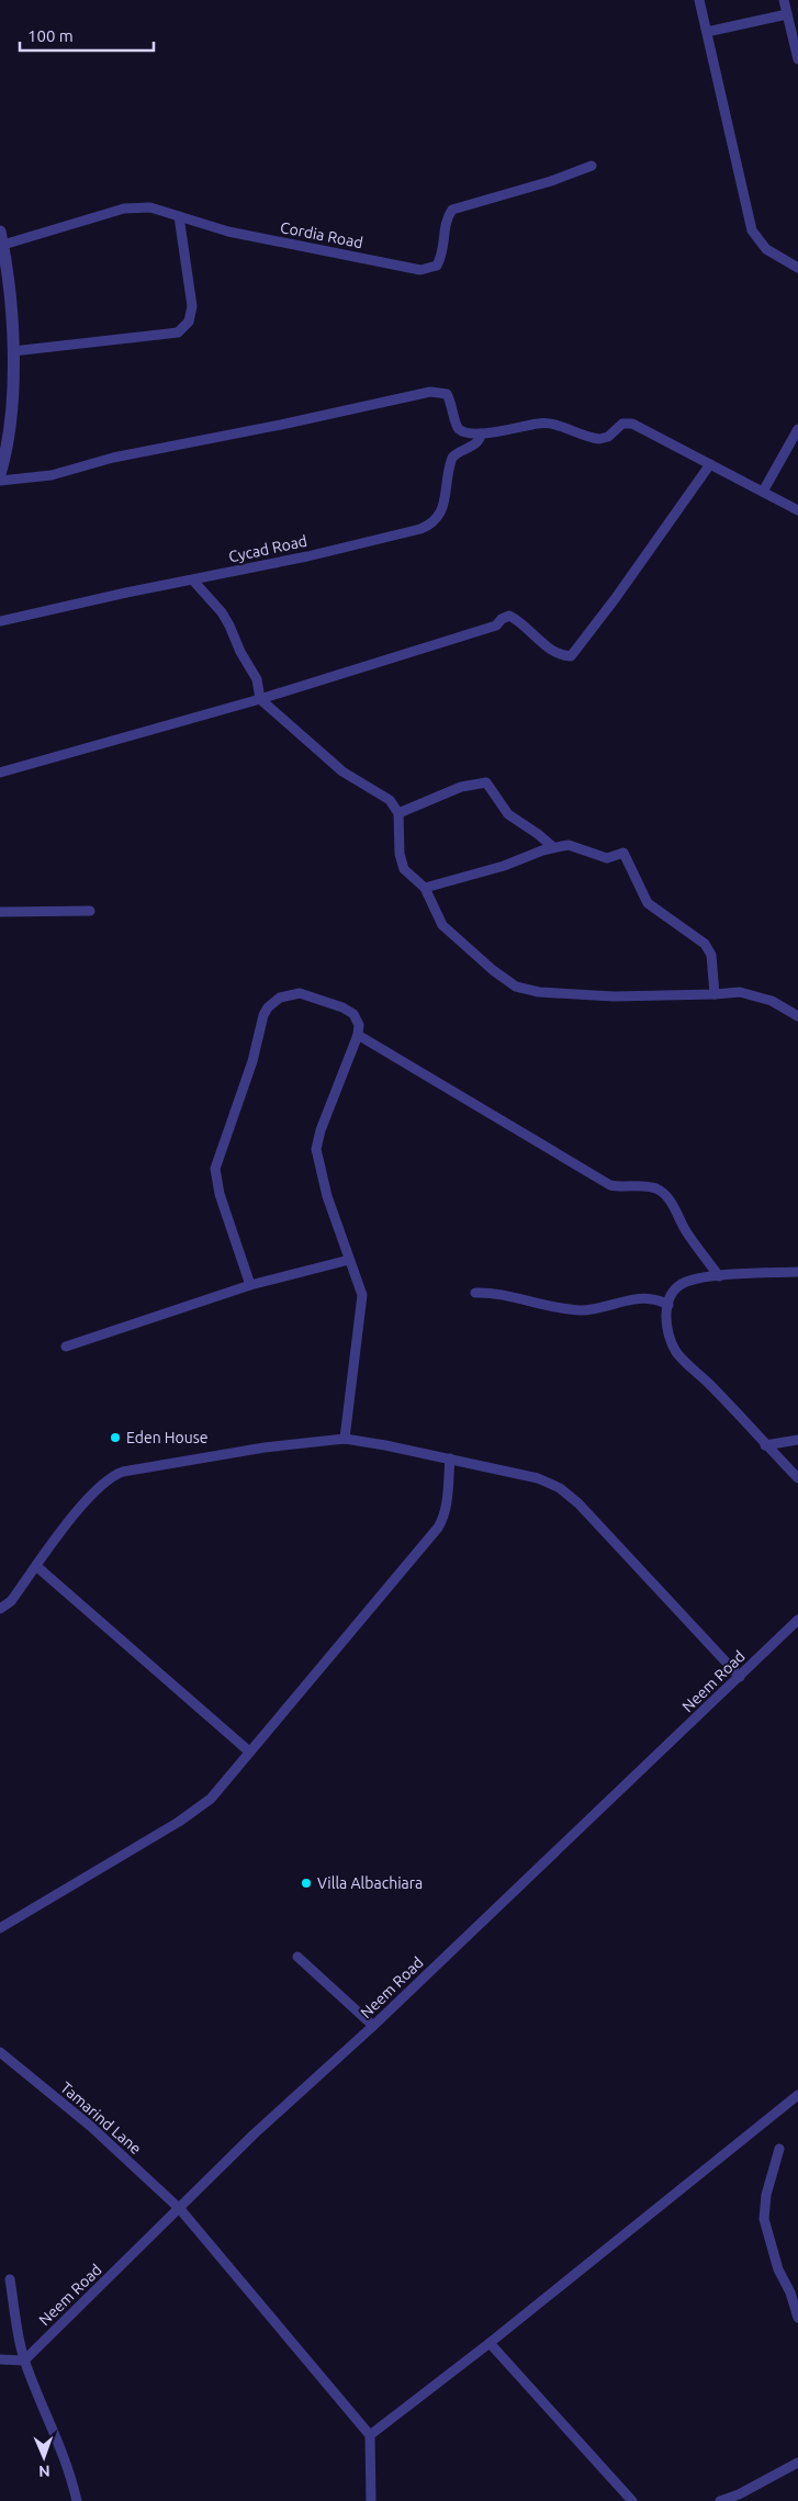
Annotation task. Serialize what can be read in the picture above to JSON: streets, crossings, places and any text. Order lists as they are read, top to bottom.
{
  "streets": {
    "street": [
      "Cordia Road",
      "Cycad Road",
      "Neem Road",
      "Tamarind Lane"
    ]
  },
  "crossings": [
    ["Neem Road", "Tamarind Lane"]
  ],
  "places": ["Eden House", "Villa Albachiara"],
  "scale_bar": "100 m",
  "north": "bottom"
}
